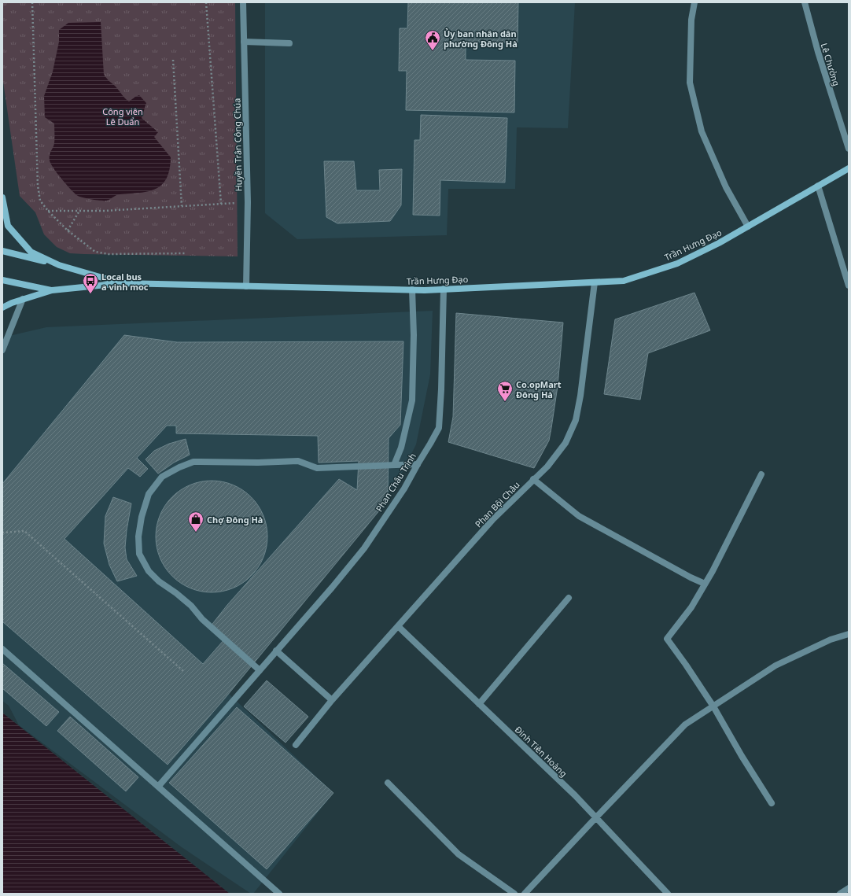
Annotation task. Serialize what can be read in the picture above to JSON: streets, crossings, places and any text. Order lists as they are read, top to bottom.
{
  "streets": {
    "main road": ["Trần Hưng Đạo"],
    "street": [
      "Lê Chưởng",
      "Huyền Trân Công Chúa",
      "Phan Châu Trinh",
      "Phan Bội Châu",
      "Đinh Tiên Hoàng"
    ]
  },
  "crossings": [
    ["Huyền Trân Công Chúa", "Trần Hưng Đạo"],
    ["Trần Hưng Đạo", "Phan Châu Trinh"],
    ["Trần Hưng Đạo", "Phan Bội Châu"],
    ["Phan Bội Châu", "Đinh Tiên Hoàng"]
  ],
  "parks": ["Công viên Lê Duẩn"],
  "places": {
    "public building": ["Ủy ban nhân dân phường Đông Hà"],
    "bus stop": ["Local bus a vinh moc"],
    "supermarket": ["Co.opMart Đông Hà"],
    "shop": ["Chợ Đông Hà"]
  }
}
